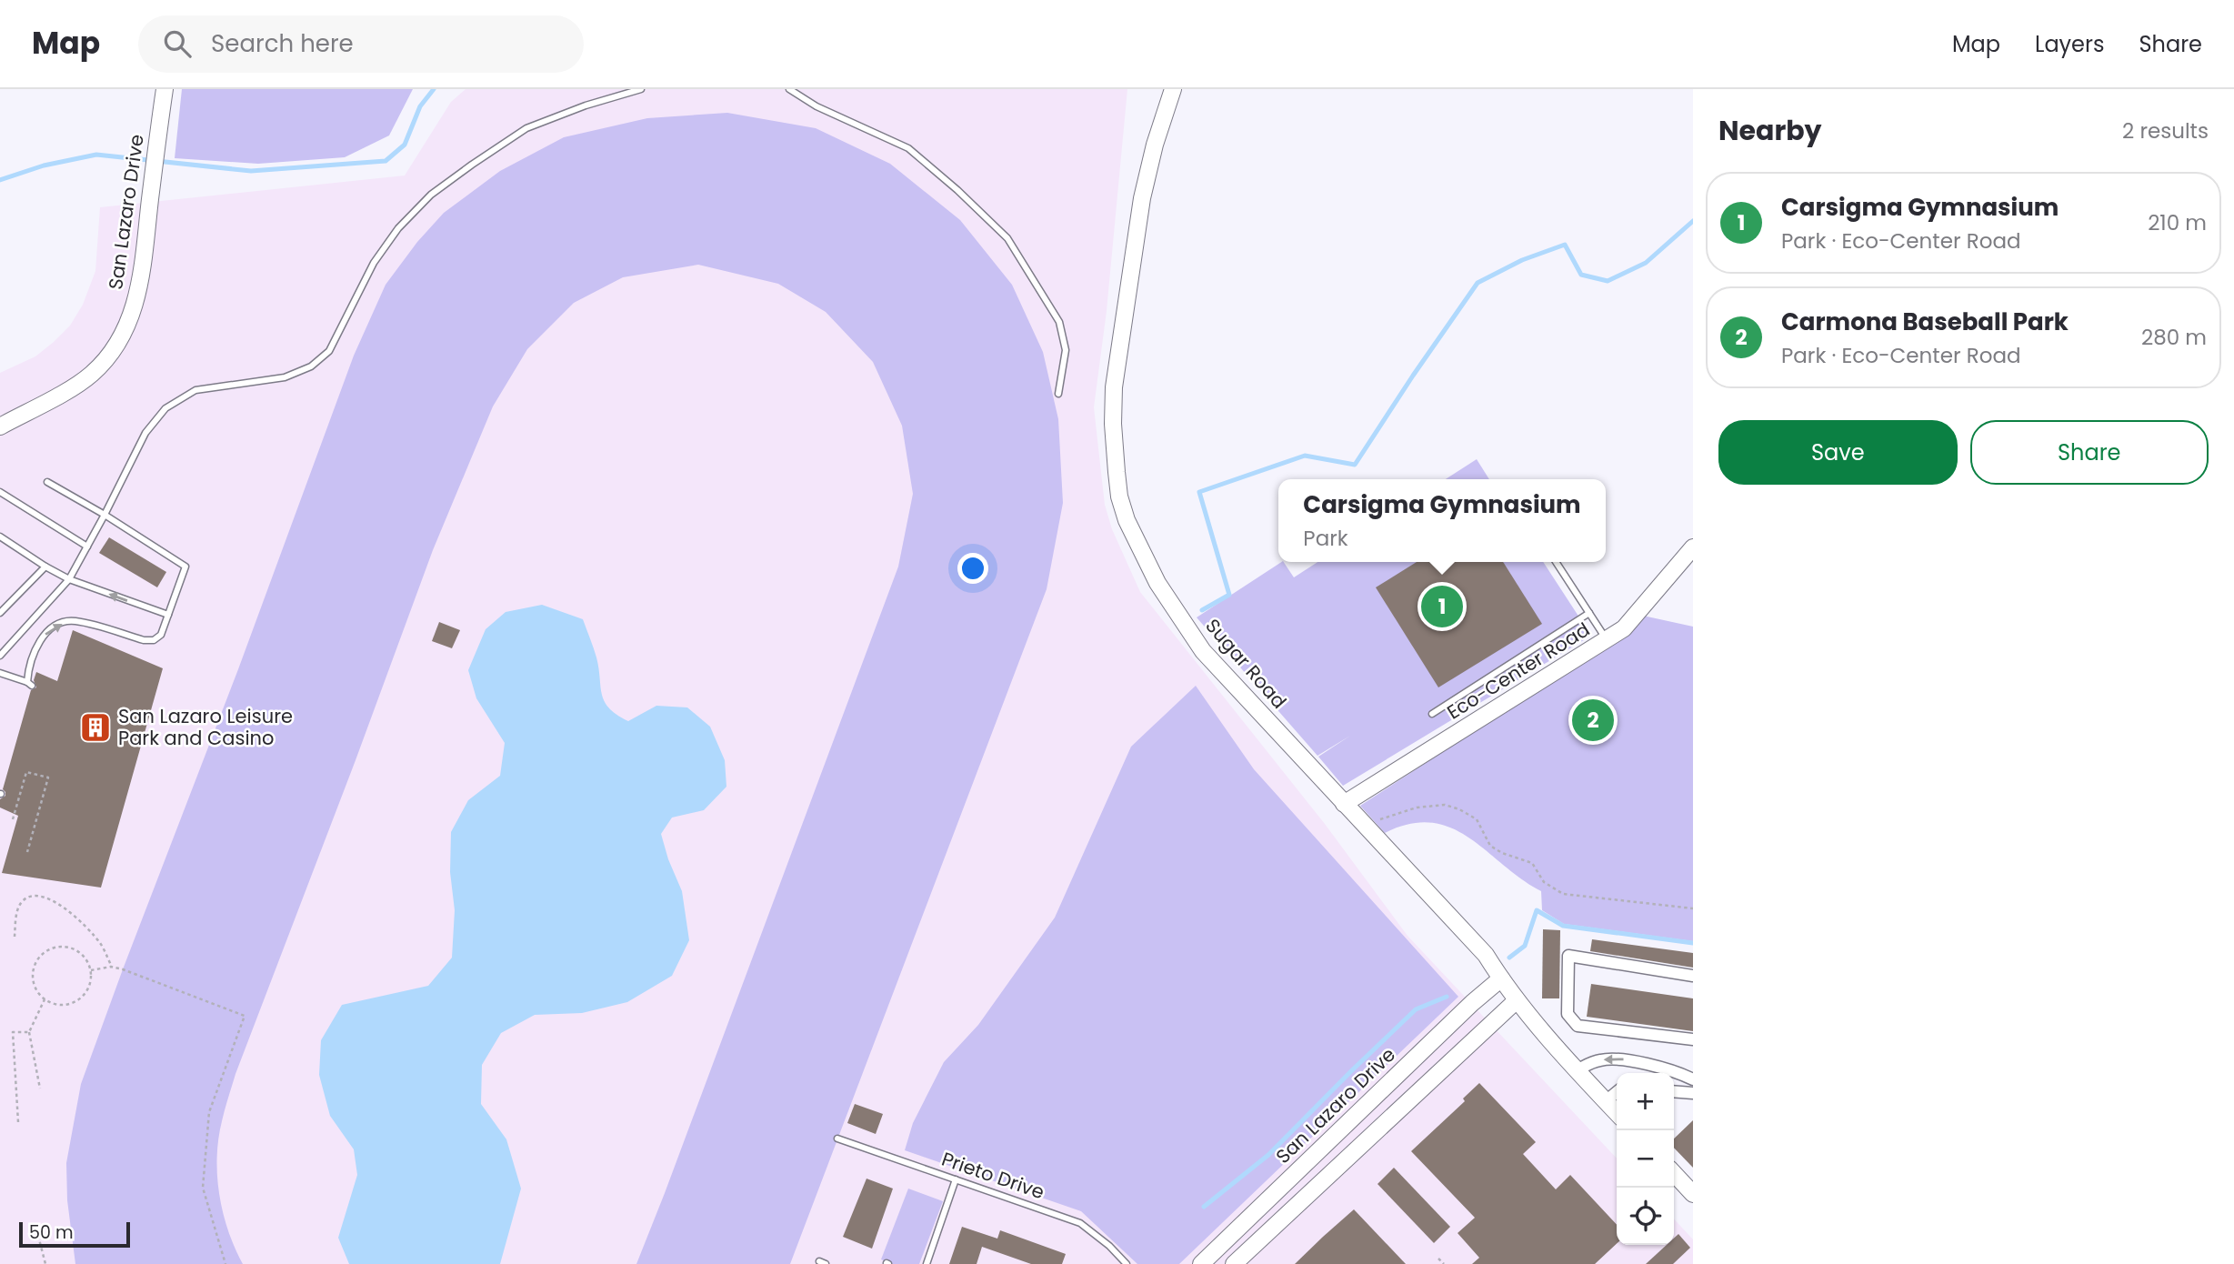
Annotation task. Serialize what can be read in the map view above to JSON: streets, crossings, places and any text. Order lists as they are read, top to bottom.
{
  "streets": {
    "street": ["San Lazaro Drive", "Sugar Road", "Eco-Center Road"],
    "lane": ["Prieto Drive"]
  },
  "crossings": [
    ["San Lazaro Drive", "Sugar Road"],
    ["Sugar Road", "Eco-Center Road"]
  ],
  "places": {
    "building": ["San Lazaro Leisure Park and Casino"]
  },
  "scale_bar": "50 m",
  "page": {
    "header": "Map",
    "search": "Search here",
    "nav": ["Map", "Layers", "Share"],
    "heading": ["Nearby", "2 results"],
    "list": [
      {
        "mark": "1",
        "name": "Carsigma Gymnasium",
        "note": "Park · Eco-Center Road",
        "value": "210 m"
      },
      {
        "mark": "2",
        "name": "Carmona Baseball Park",
        "note": "Park · Eco-Center Road",
        "value": "280 m"
      }
    ],
    "buttons": ["Save", "Share"],
    "popup": ["Carsigma Gymnasium", "Park"],
    "pins": ["1", "2"],
    "map_buttons": ["+", "−"],
    "scale": "50 m"
  }
}
